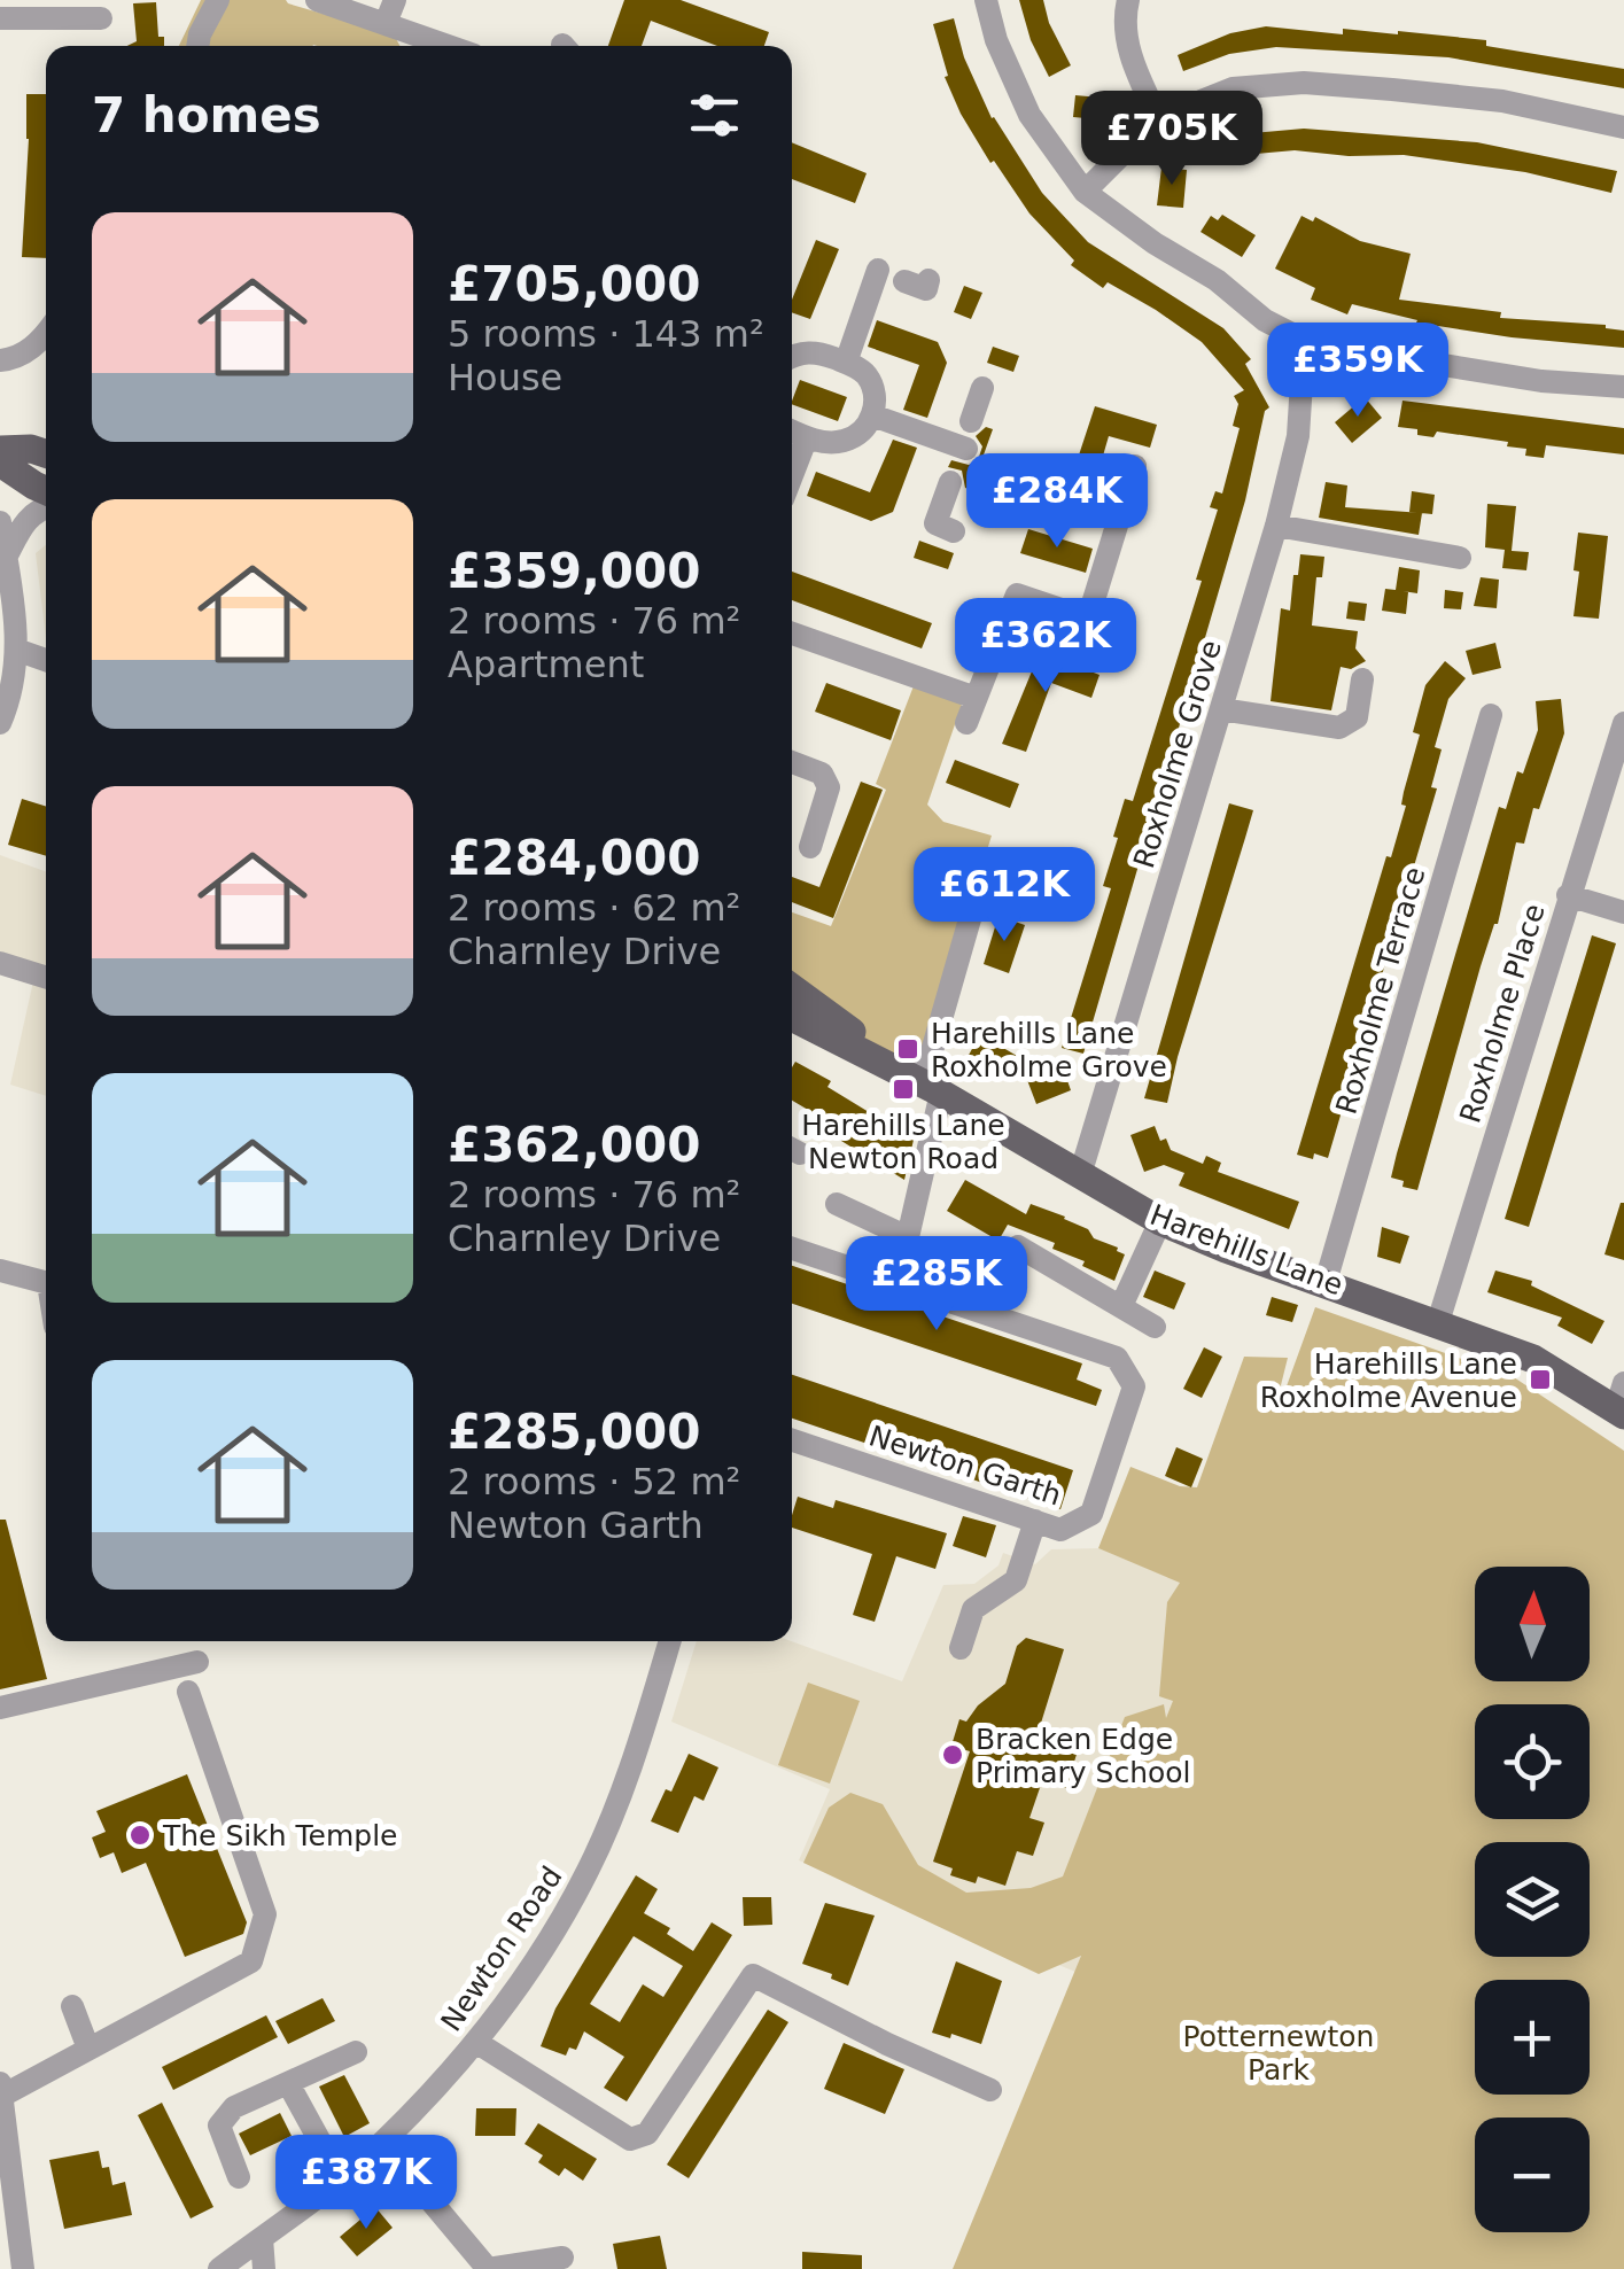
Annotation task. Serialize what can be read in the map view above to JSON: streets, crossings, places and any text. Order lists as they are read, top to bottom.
{
  "streets": {
    "main road": ["Harehills Lane"],
    "street": [
      "Roxholme Grove",
      "Roxholme Terrace",
      "Roxholme Place",
      "Newton Garth",
      "Newton Road"
    ]
  },
  "crossings": [
    ["Roxholme Grove", "Harehills Lane"],
    ["Roxholme Terrace", "Harehills Lane"],
    ["Roxholme Place", "Harehills Lane"]
  ],
  "parks": ["Potternewton Park"],
  "places": {
    "transit": ["Harehills Lane Roxholme Grove", "Harehills Lane Newton Road", "Harehills Lane Roxholme Avenue"],
    "other": ["Bracken Edge Primary School", "The Sikh Temple"]
  },
  "north": "top",
  "page": {
    "heading": "7 homes",
    "price": [
      "£705K",
      "£359K",
      "£284K",
      "£362K",
      "£612K",
      "£285K",
      "£387K"
    ],
    "list": [
      {
        "name": "£705,000",
        "note": "5 rooms · 143 m² · House"
      },
      {
        "name": "£359,000",
        "note": "2 rooms · 76 m² · Apartment"
      },
      {
        "name": "£284,000",
        "note": "2 rooms · 62 m² · Charnley Drive"
      },
      {
        "name": "£362,000",
        "note": "2 rooms · 76 m² · Charnley Drive"
      },
      {
        "name": "£285,000",
        "note": "2 rooms · 52 m² · Newton Garth"
      }
    ],
    "map_buttons": ["+", "−"]
  }
}
